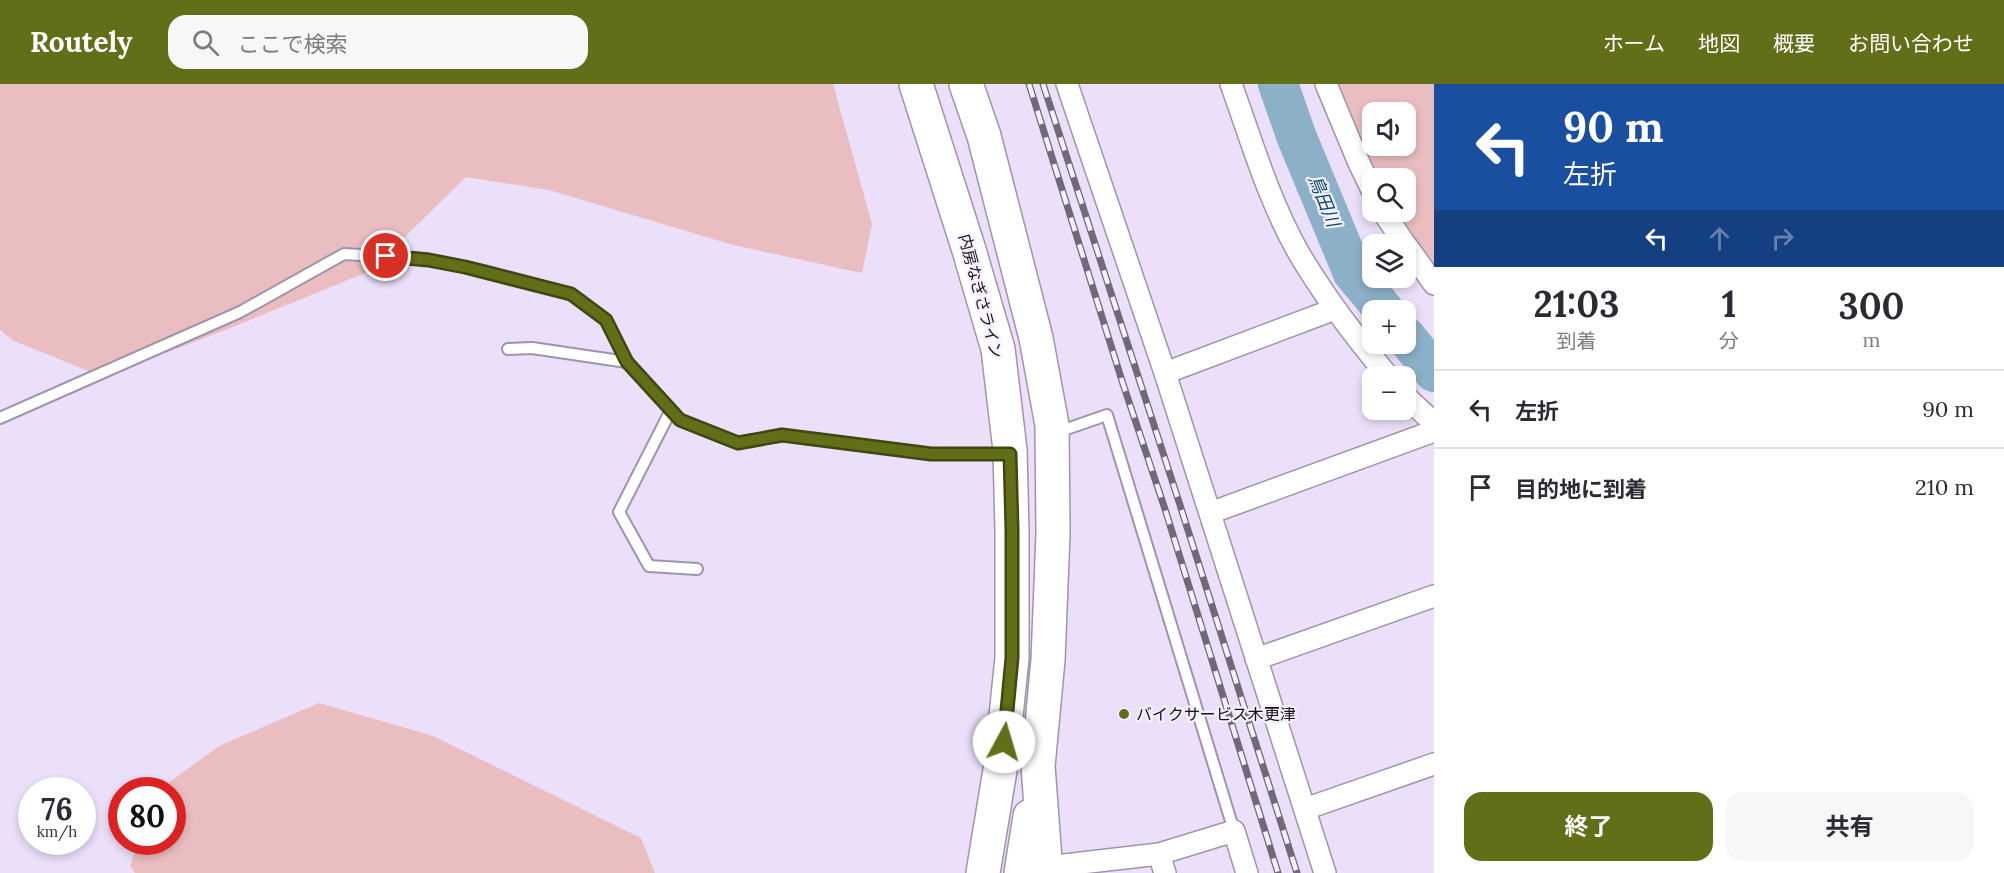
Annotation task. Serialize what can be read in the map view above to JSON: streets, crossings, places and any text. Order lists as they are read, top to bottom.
{
  "streets": {
    "highway": ["内房なぎさライン"]
  },
  "water": ["鳥田川"],
  "places": ["バイクサービス木更津"],
  "page": {
    "header": "Routely",
    "search": "ここで検索",
    "nav": [
      "ホーム",
      "地図",
      "概要",
      "お問い合わせ"
    ],
    "turn": ["90 m", "左折"],
    "map_buttons": ["+", "−"],
    "eta": [
      "21:03",
      "到着",
      "1",
      "分",
      "300",
      "m"
    ],
    "list": [
      {
        "name": "左折",
        "value": "90 m"
      },
      {
        "name": "目的地に到着",
        "value": "210 m"
      }
    ],
    "speed": "76 km/h",
    "limit": "80",
    "buttons": ["終了", "共有"]
  }
}
